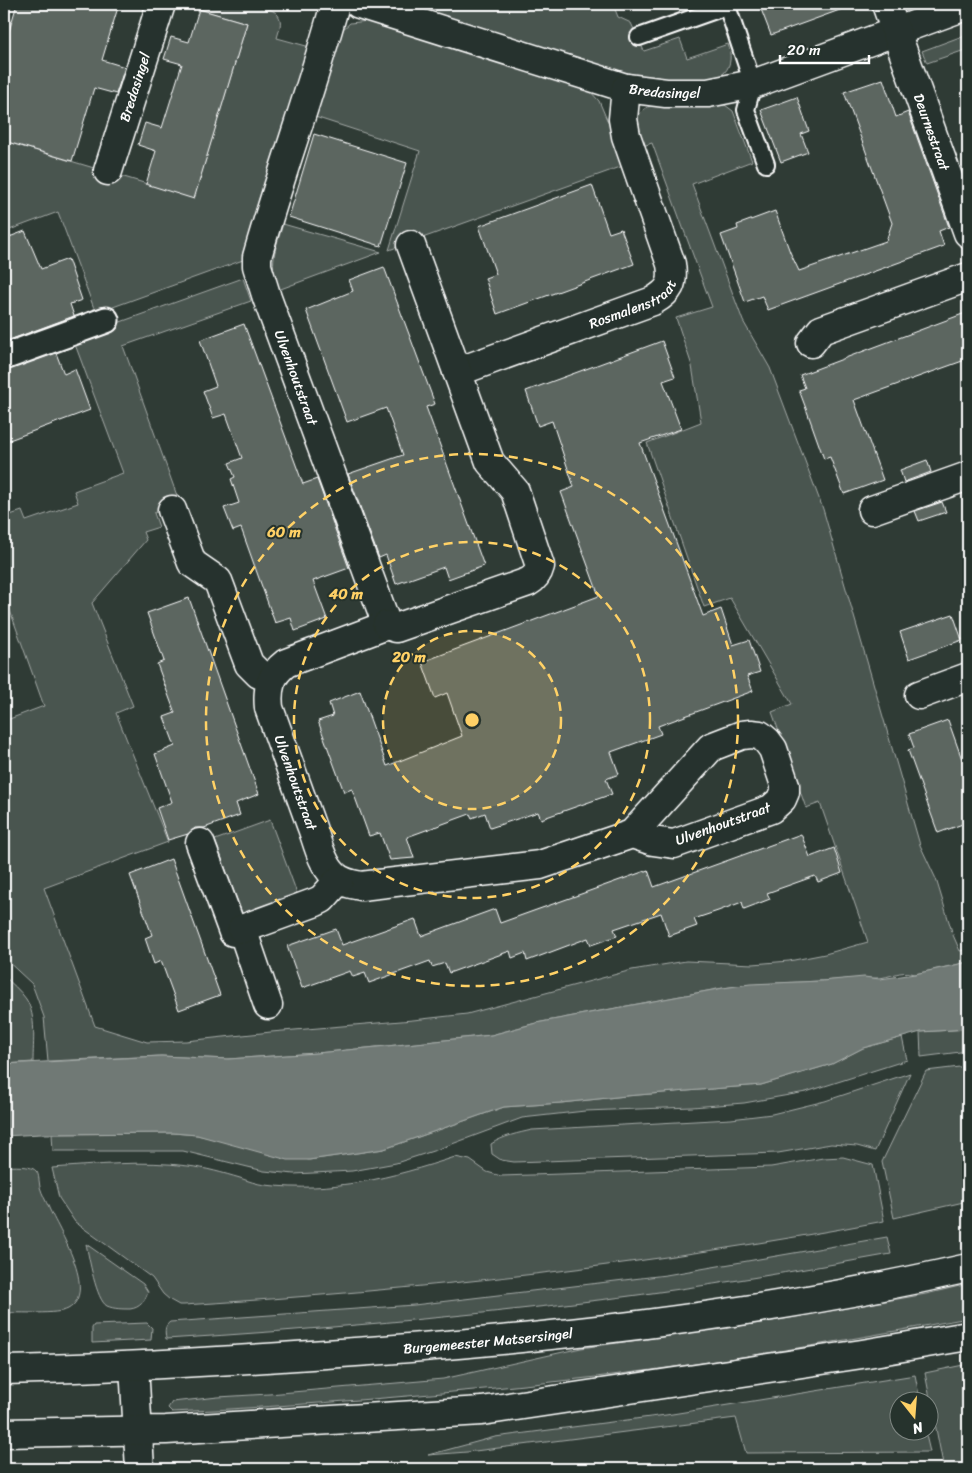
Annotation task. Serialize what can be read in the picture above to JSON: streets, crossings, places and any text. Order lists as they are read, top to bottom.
{
  "streets": {
    "street": [
      "Bredasingel",
      "Deurnestraat",
      "Rosmalenstraat",
      "Ulvenhoutstraat",
      "Burgemeester Matsersingel"
    ]
  },
  "crossings": [
    ["Bredasingel", "Deurnestraat"],
    ["Bredasingel", "Rosmalenstraat"]
  ],
  "scale_bar": "20 m",
  "north": "bottom",
  "rings": ["60 m", "40 m", "20 m"]
}
